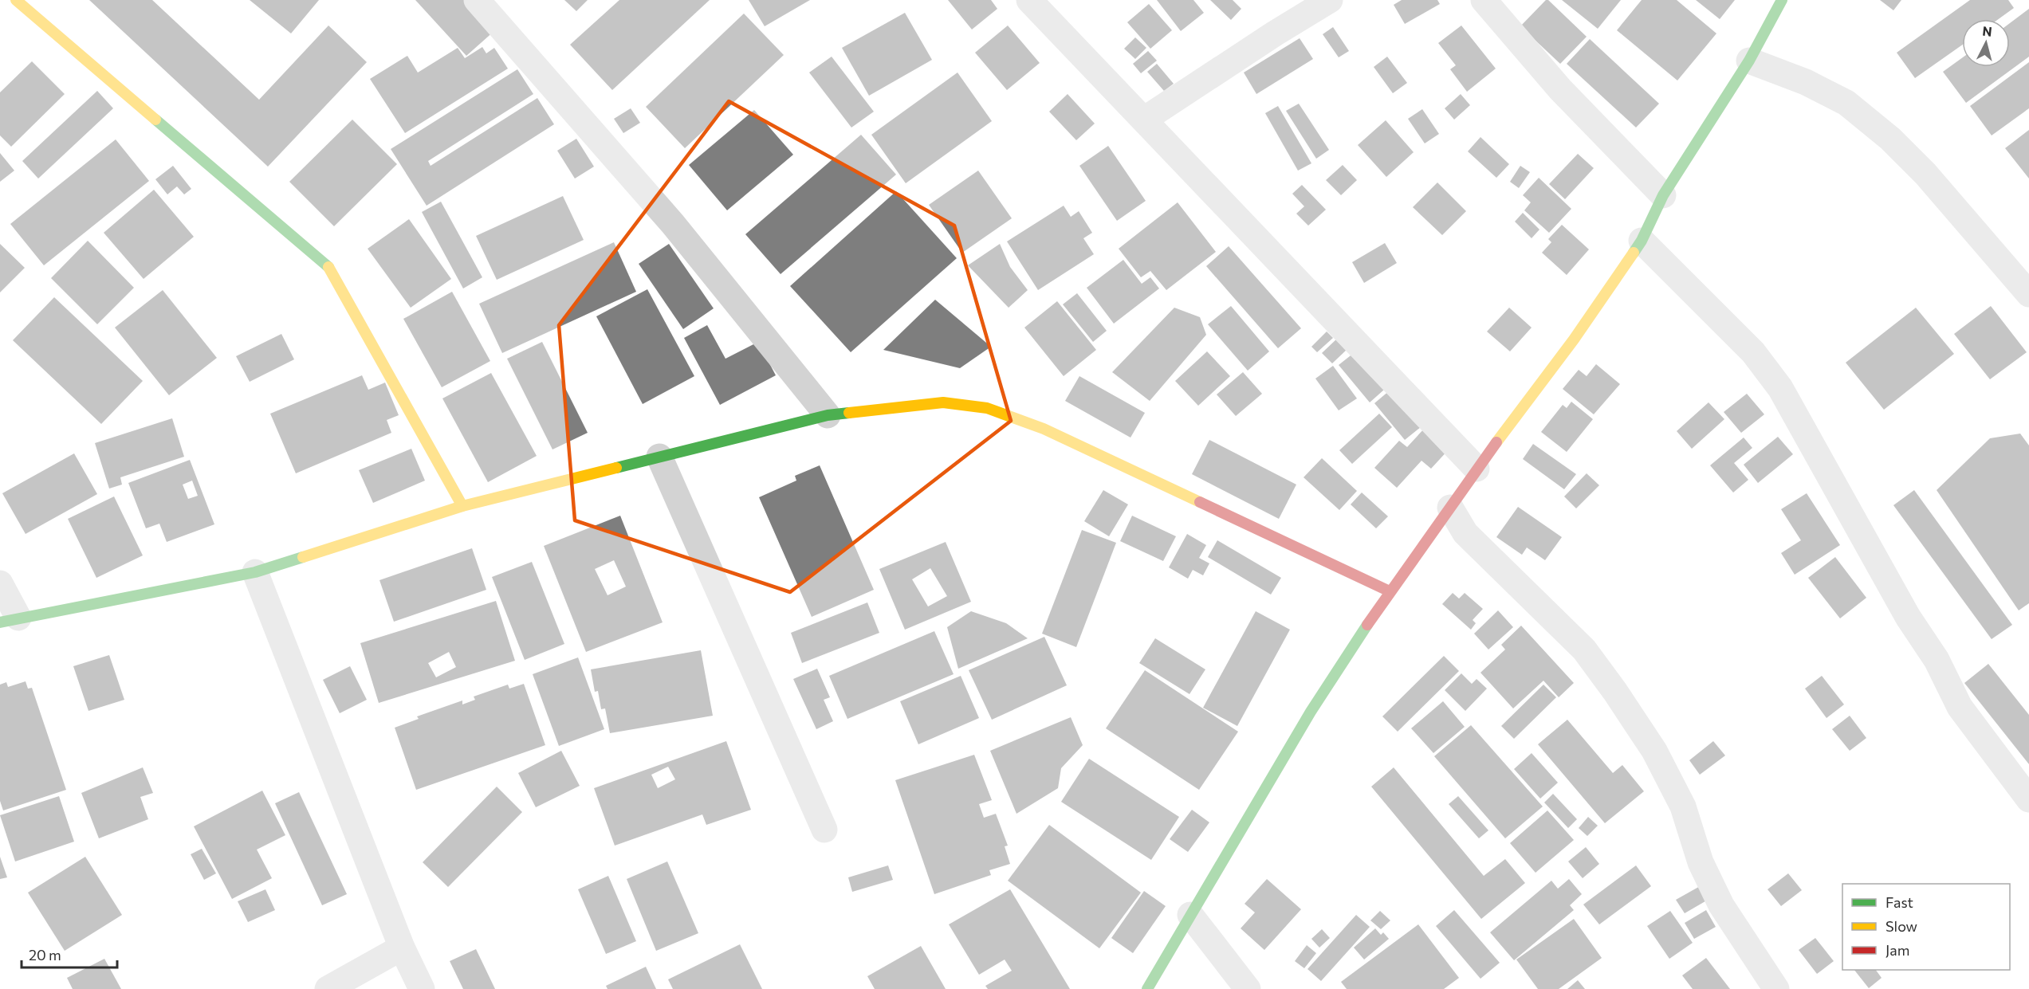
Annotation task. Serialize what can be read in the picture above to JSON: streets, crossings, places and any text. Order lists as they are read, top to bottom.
{
  "legend": ["Fast", "Slow", "Jam"],
  "scale_bar": "20 m",
  "north": "top"
}
